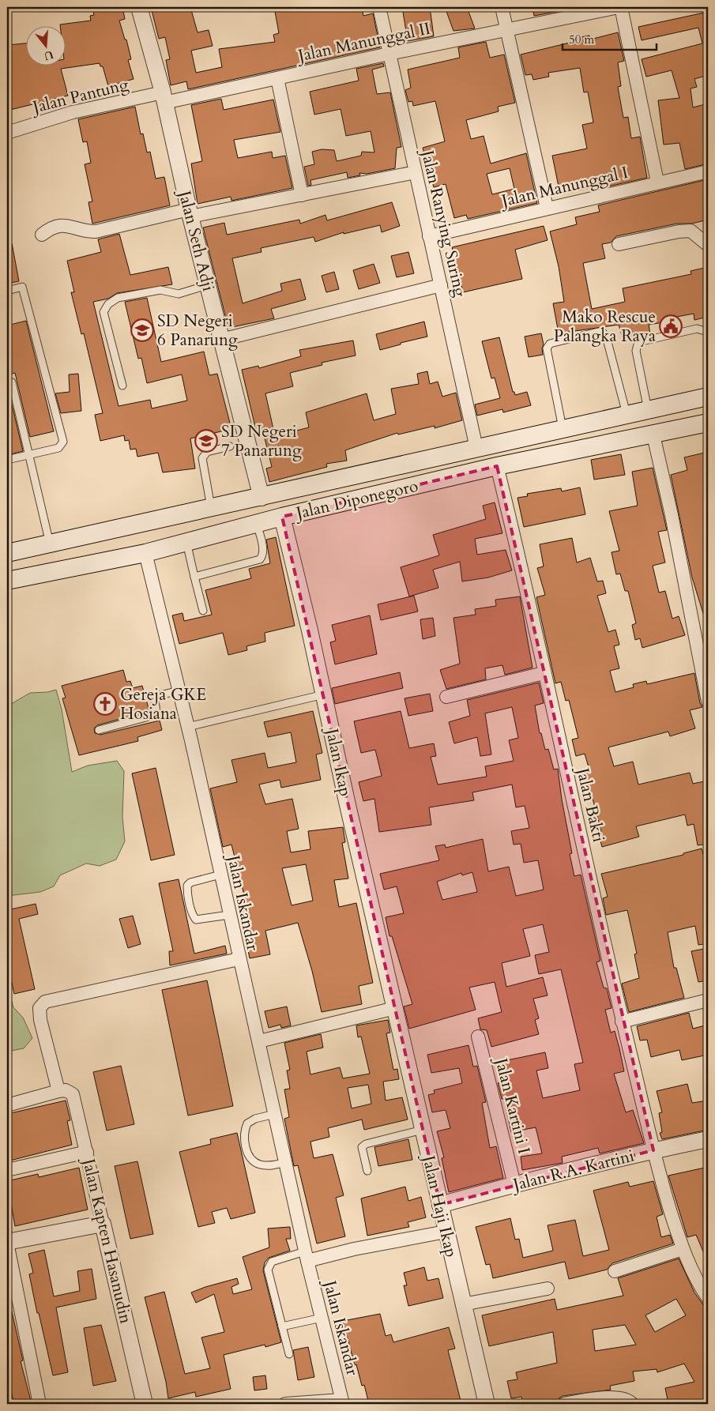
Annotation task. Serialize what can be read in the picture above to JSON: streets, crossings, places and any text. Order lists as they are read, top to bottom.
{
  "streets": {
    "main road": ["Jalan Diponegoro"],
    "street": [
      "Jalan Manunggal II",
      "Jalan Pantung",
      "Jalan Manunggal I",
      "Jalan Ranying Suring",
      "Jalan Seth Adji",
      "Jalan Ikap",
      "Jalan Bakti",
      "Jalan Iskandar",
      "Jalan Kartini I",
      "Jalan R.A. Kartini",
      "Jalan Haji Ikap",
      "Jalan Kapten Hasanudin"
    ]
  },
  "crossings": [
    ["Jalan Manunggal II", "Jalan Pantung"],
    ["Jalan Manunggal II", "Jalan Ranying Suring"],
    ["Jalan Manunggal II", "Jalan Seth Adji"],
    ["Jalan Pantung", "Jalan Seth Adji"],
    ["Jalan Manunggal I", "Jalan Ranying Suring"],
    ["Jalan Ranying Suring", "Jalan Diponegoro"],
    ["Jalan Seth Adji", "Jalan Diponegoro"],
    ["Jalan Diponegoro", "Jalan Ikap"],
    ["Jalan Diponegoro", "Jalan Bakti"],
    ["Jalan Diponegoro", "Jalan Iskandar"],
    ["Jalan Ikap", "Jalan Haji Ikap"],
    ["Jalan Bakti", "Jalan R.A. Kartini"],
    ["Jalan Iskandar", "Jalan Haji Ikap"],
    ["Jalan Kartini I", "Jalan R.A. Kartini"],
    ["Jalan R.A. Kartini", "Jalan Haji Ikap"]
  ],
  "places": {
    "public building": ["Mako Rescue Palangka Raya"],
    "school or university": ["SD Negeri 6 Panarung", "SD Negeri 7 Panarung"],
    "church": ["Gereja GKE Hosiana"]
  },
  "scale_bar": "50 m",
  "north": "bottom"
}
